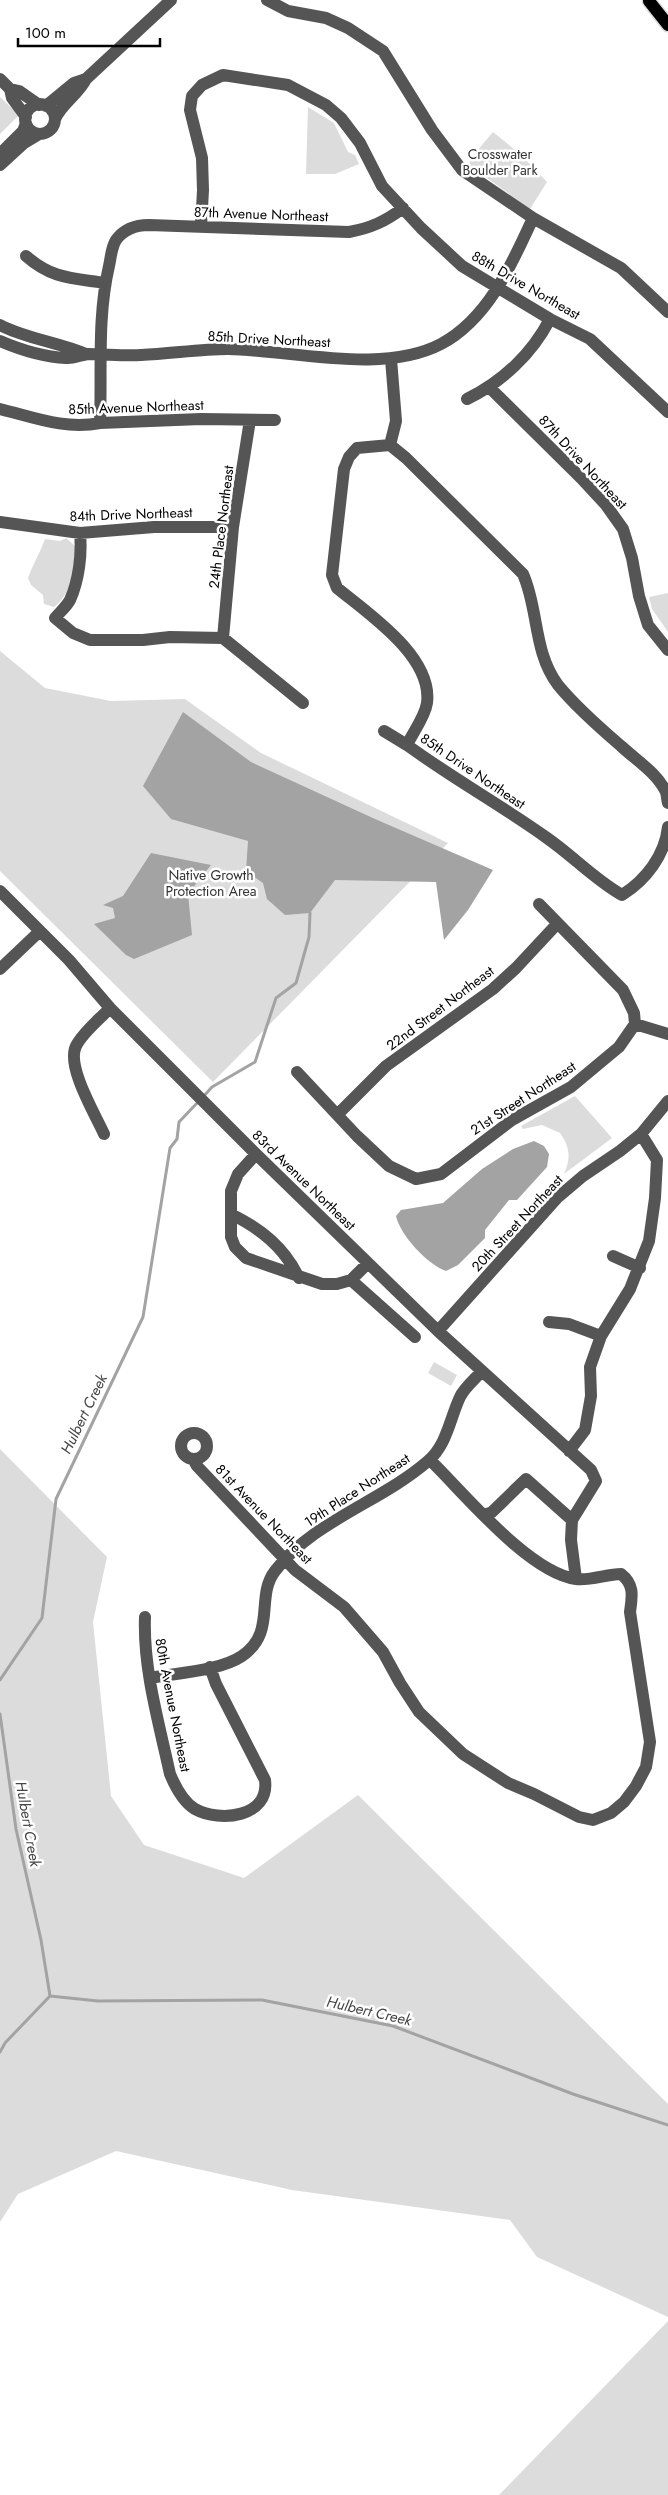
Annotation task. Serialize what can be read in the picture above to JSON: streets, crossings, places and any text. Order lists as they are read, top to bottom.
{
  "streets": {
    "street": [
      "87th Avenue Northeast",
      "88th Drive Northeast",
      "85th Drive Northeast",
      "85th Avenue Northeast",
      "87th Drive Northeast",
      "84th Drive Northeast",
      "24th Place Northeast",
      "22nd Street Northeast",
      "21st Street Northeast",
      "83rd Avenue Northeast",
      "20th Street Northeast",
      "19th Place Northeast",
      "81st Avenue Northeast",
      "80th Avenue Northeast"
    ]
  },
  "crossings": [
    ["87th Avenue Northeast", "88th Drive Northeast"],
    ["88th Drive Northeast", "85th Drive Northeast"],
    ["85th Avenue Northeast", "24th Place Northeast"],
    ["84th Drive Northeast", "24th Place Northeast"],
    ["22nd Street Northeast", "21st Street Northeast"],
    ["83rd Avenue Northeast", "20th Street Northeast"],
    ["83rd Avenue Northeast", "19th Place Northeast"],
    ["19th Place Northeast", "81st Avenue Northeast"],
    ["19th Place Northeast", "80th Avenue Northeast"]
  ],
  "water": ["Hulbert Creek"],
  "parks": ["Crosswater Boulder Park", "Native Growth Protection Area"],
  "scale_bar": "100 m"
}
